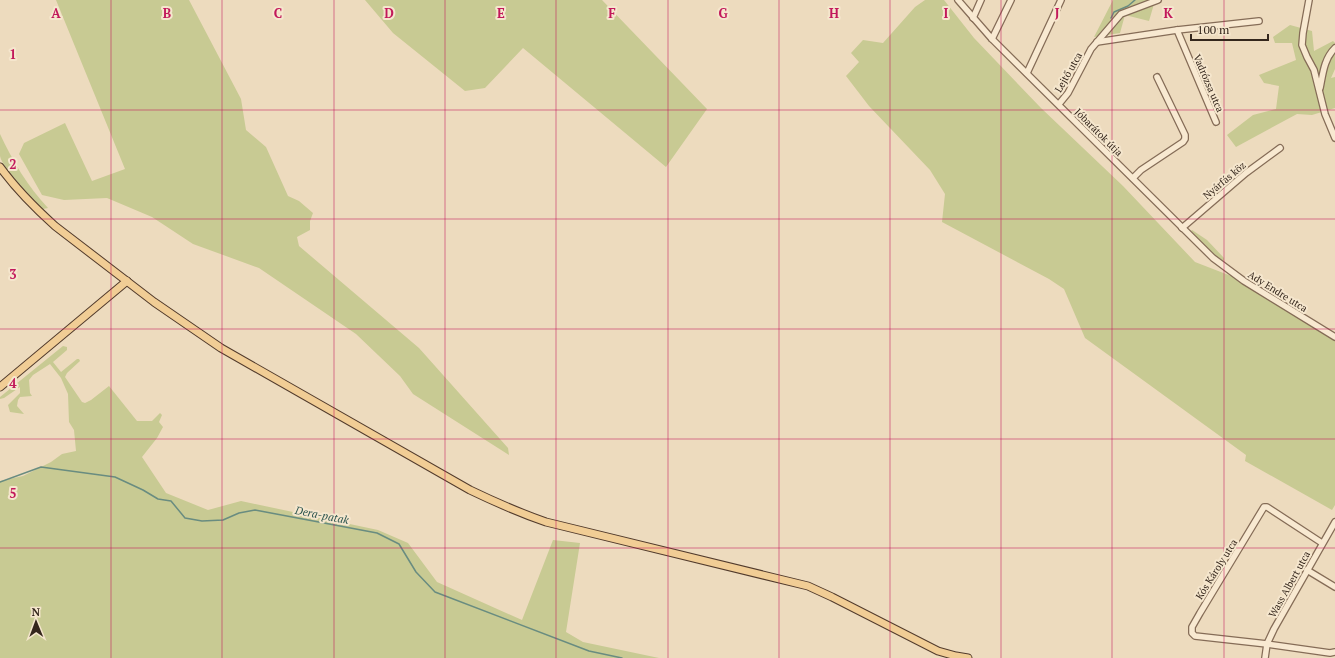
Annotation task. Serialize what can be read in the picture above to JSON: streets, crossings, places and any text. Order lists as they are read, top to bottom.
{
  "streets": {
    "street": [
      "Lejtő utca",
      "Vadrózsa utca",
      "Jóbarátok útja",
      "Nyárfás köz",
      "Ady Endre utca",
      "Kós Károly utca",
      "Wass Albert utca"
    ]
  },
  "crossings": [
    ["Lejtő utca", "Jóbarátok útja"],
    ["Jóbarátok útja", "Nyárfás köz"],
    ["Jóbarátok útja", "Ady Endre utca"],
    ["Kós Károly utca", "Wass Albert utca"]
  ],
  "water": ["Dera-patak"],
  "scale_bar": "100 m",
  "north": "top",
  "grid": {
    "columns": [
      "A",
      "B",
      "C",
      "D",
      "E",
      "F",
      "G",
      "H",
      "I",
      "J",
      "K"
    ],
    "rows": [
      "1",
      "2",
      "3",
      "4",
      "5"
    ]
  }
}
